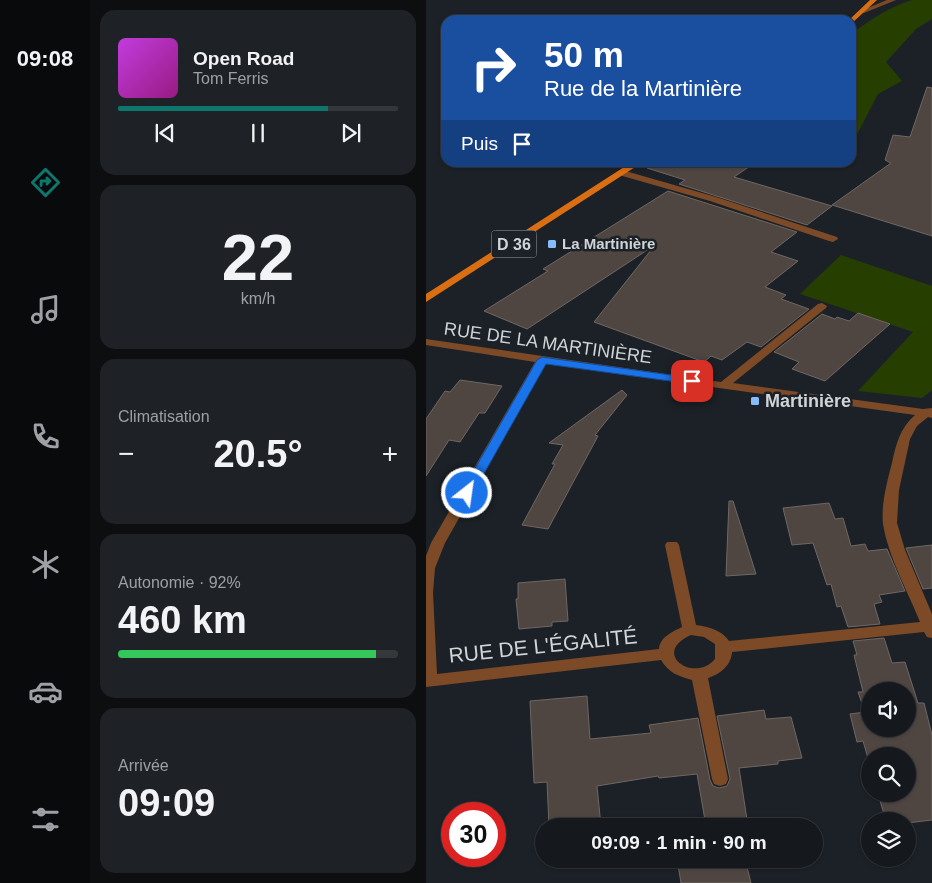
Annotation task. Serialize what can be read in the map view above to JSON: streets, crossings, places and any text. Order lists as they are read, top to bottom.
{
  "streets": {
    "main road": ["D 36"],
    "street": ["RUE DE LA MARTINIÈRE", "RUE DE L'ÉGALITÉ"]
  },
  "places": {
    "transit": ["La Martinière", "Martinière"]
  },
  "page": {
    "tabs": "09:08",
    "turn": ["50 m", "Rue de la Martinière"],
    "song": ["Open Road", "Tom Ferris"],
    "then": "Puis",
    "tile": [
      ["22", "km/h"],
      "Climatisation",
      ["Autonomie · 92%", "460 km"],
      ["Arrivée", "09:09"]
    ],
    "heat": ["−", "20.5°", "+"],
    "limit": "30",
    "trip": "09:09 · 1 min · 90 m"
  }
}
